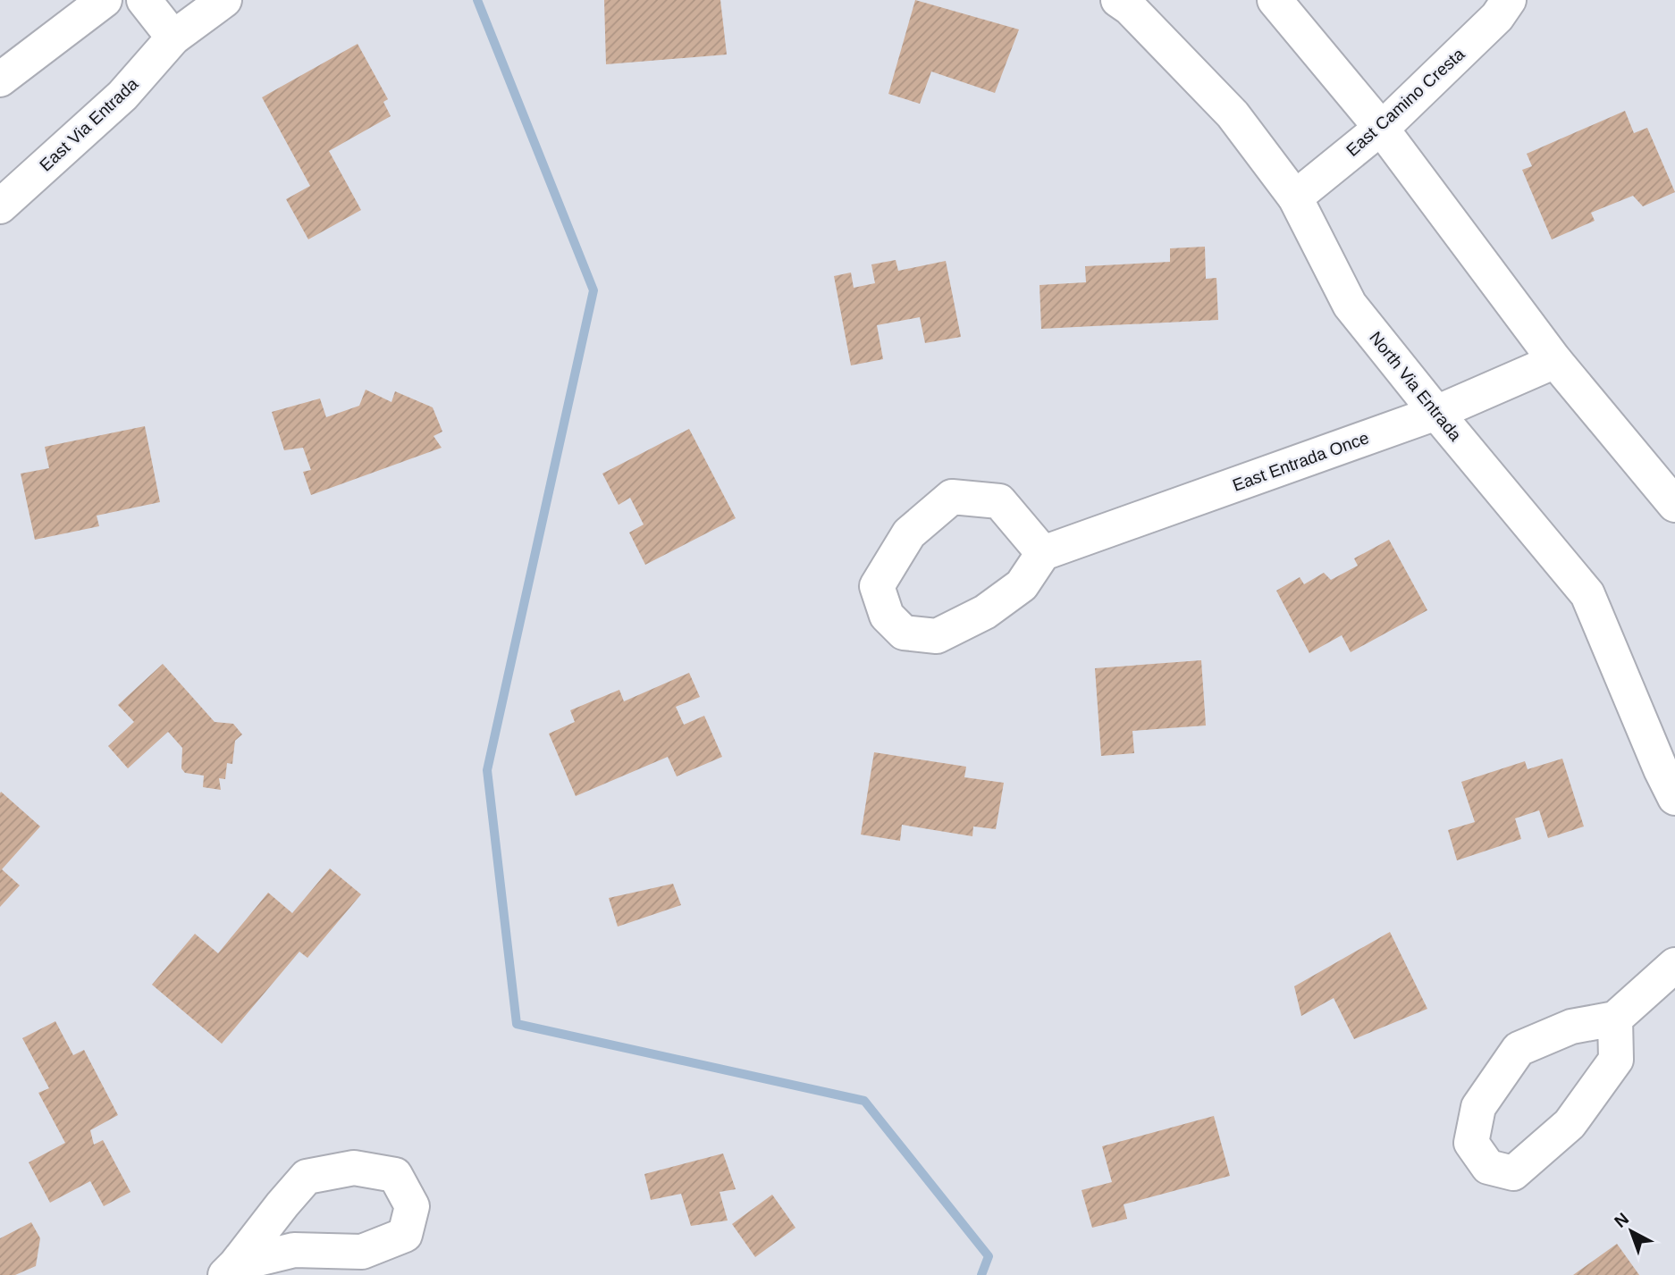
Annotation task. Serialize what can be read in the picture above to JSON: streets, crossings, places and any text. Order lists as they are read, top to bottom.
{
  "streets": {
    "street": [
      "East Camino Cresta",
      "East Via Entrada",
      "North Via Entrada",
      "East Entrada Once"
    ]
  },
  "crossings": [
    ["East Camino Cresta", "North Via Entrada"],
    ["North Via Entrada", "East Entrada Once"]
  ],
  "north": "top left"
}
